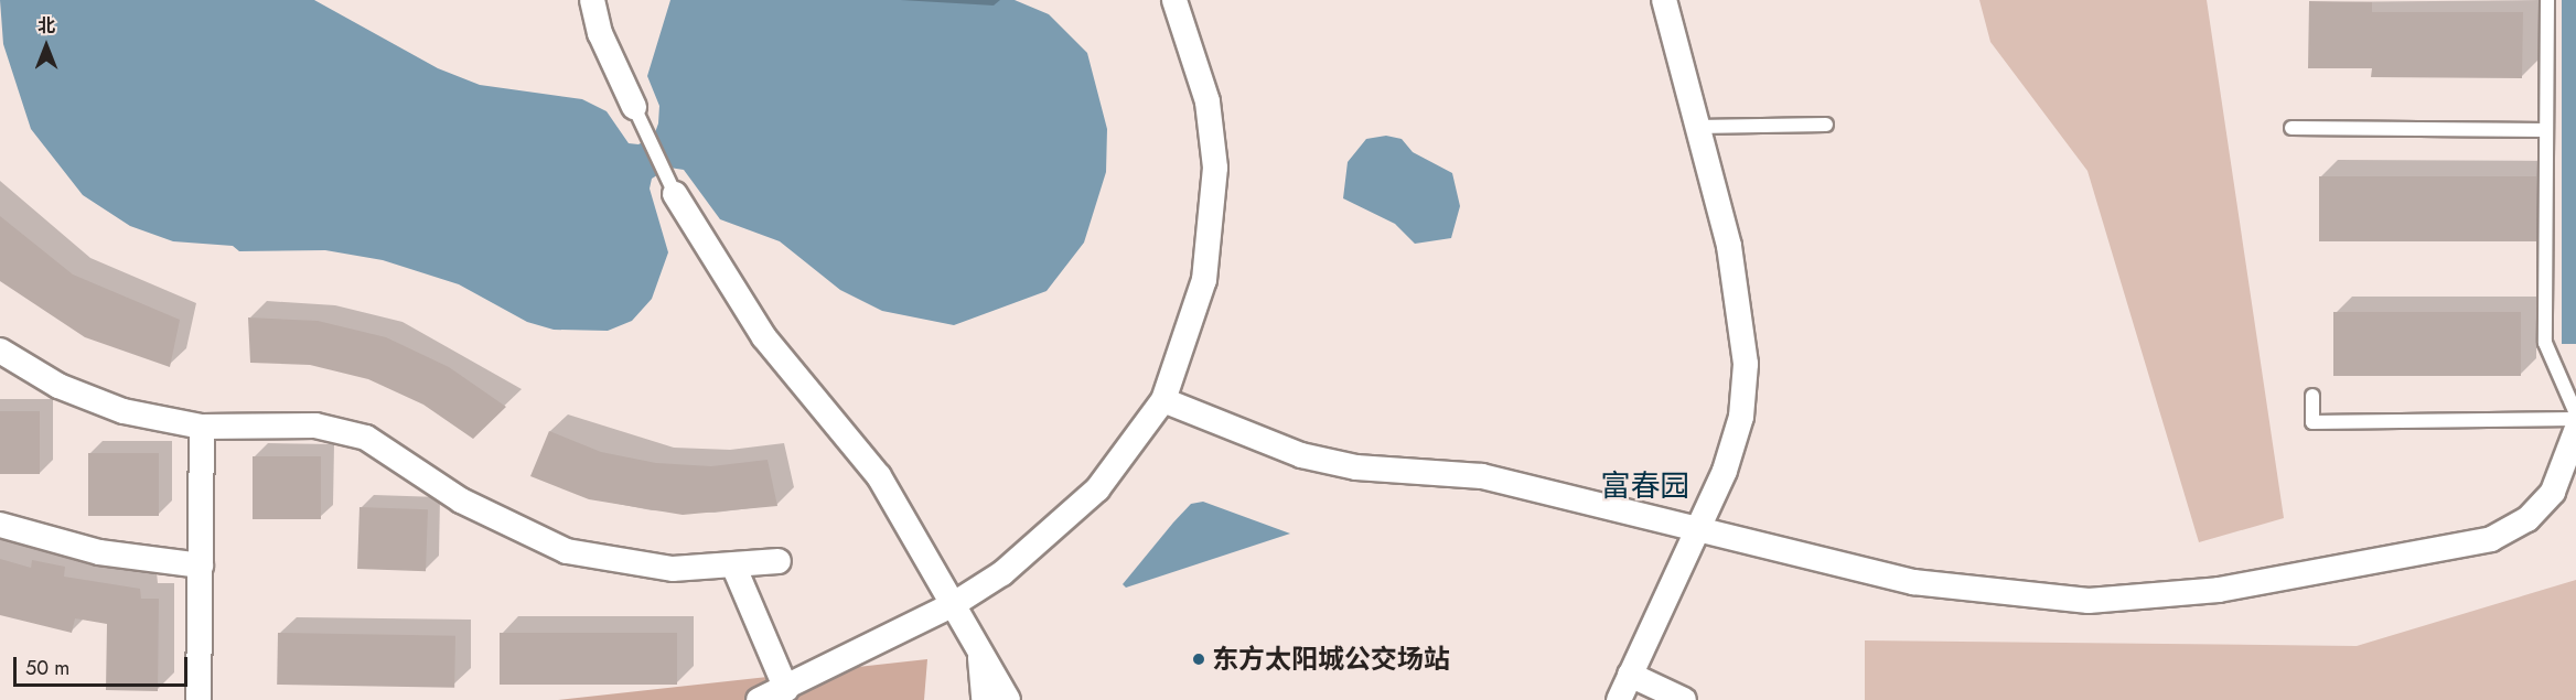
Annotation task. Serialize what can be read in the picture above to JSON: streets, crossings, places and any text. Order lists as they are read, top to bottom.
{
  "districts": ["富春园"],
  "places": ["东方太阳城公交场站"],
  "scale_bar": "50 m",
  "north": "top"
}
